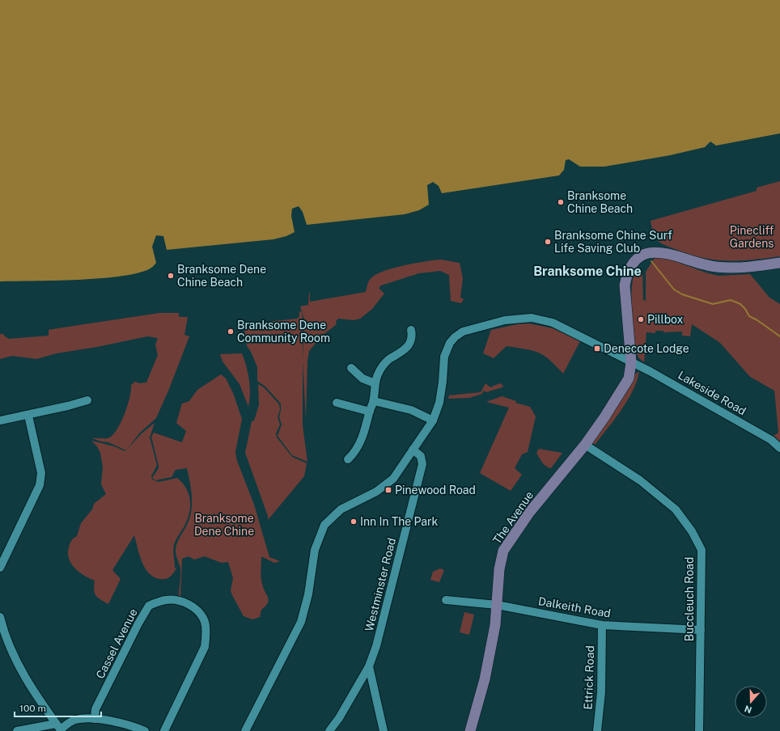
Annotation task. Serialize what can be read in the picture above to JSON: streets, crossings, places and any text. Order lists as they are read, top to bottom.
{
  "streets": {
    "main road": ["The Avenue"],
    "street": [
      "Lakeside Road",
      "Westminster Road",
      "Buccleuch Road",
      "Dalkeith Road",
      "Cassel Avenue",
      "Ettrick Road"
    ]
  },
  "crossings": [
    ["Lakeside Road", "The Avenue"],
    ["The Avenue", "Buccleuch Road"],
    ["The Avenue", "Dalkeith Road"],
    ["Buccleuch Road", "Dalkeith Road"],
    ["Dalkeith Road", "Ettrick Road"]
  ],
  "districts": ["Branksome Chine"],
  "parks": ["Pinecliff Gardens", "Branksome Dene Chine"],
  "places": {
    "other": [
      "Branksome Chine Beach",
      "Branksome Chine Surf Life Saving Club",
      "Branksome Dene Chine Beach",
      "Pillbox",
      "Branksome Dene Community Room",
      "Inn In The Park"
    ],
    "transit": ["Denecote Lodge", "Pinewood Road"]
  },
  "scale_bar": "100 m",
  "north": "bottom"
}
